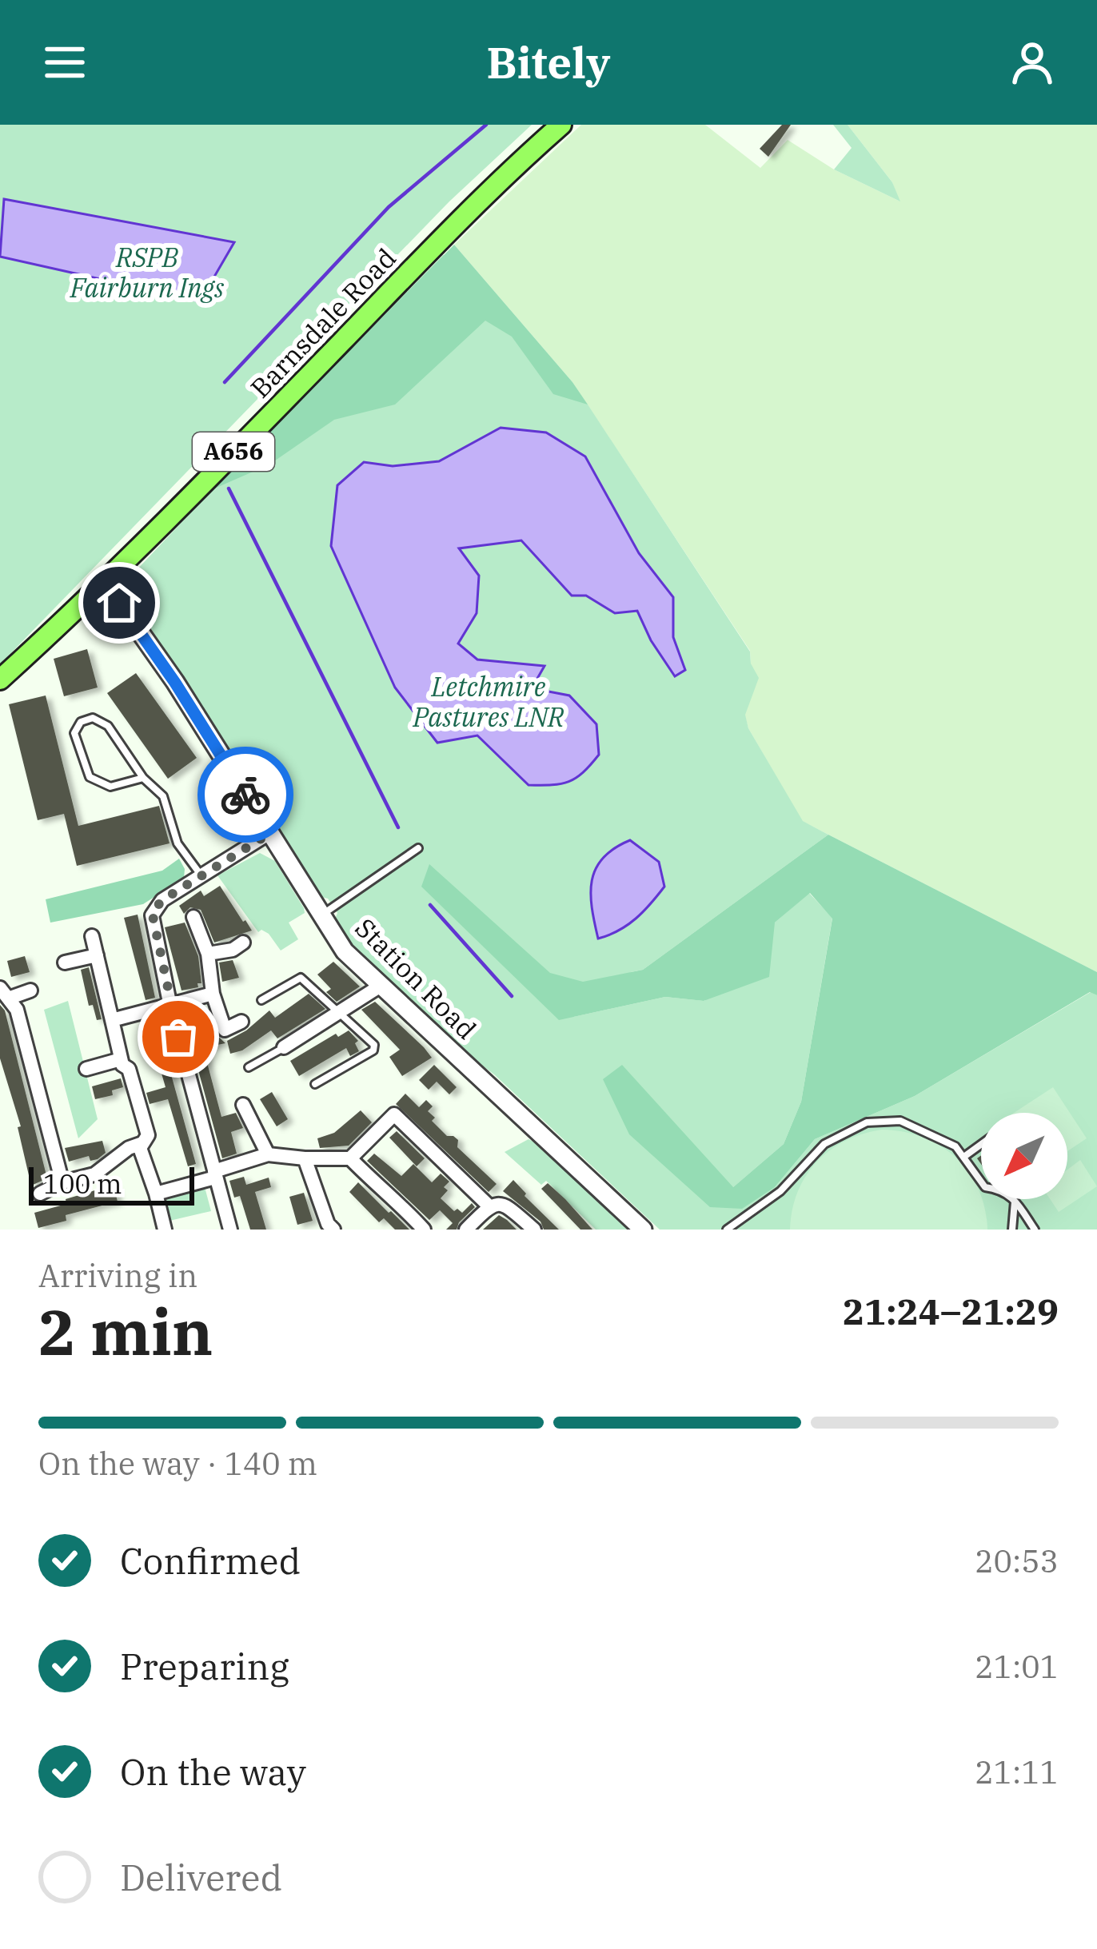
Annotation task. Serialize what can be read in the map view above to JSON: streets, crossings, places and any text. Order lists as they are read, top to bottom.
{
  "streets": {
    "main road": ["Barnsdale Road", "A656"],
    "street": ["Station Road"]
  },
  "crossings": [
    ["Barnsdale Road", "Station Road"]
  ],
  "parks": ["RSPB Fairburn Ings", "Letchmire Pastures LNR"],
  "scale_bar": "100 m",
  "north": "bottom left",
  "page": {
    "header": "Bitely",
    "scale": "100 m",
    "heading": ["2 min", "Arriving in", "21:24–21:29"],
    "bar": "On the way · 140 m",
    "list": [
      ["Confirmed", "20:53"],
      ["Preparing", "21:01"],
      ["On the way", "21:11"],
      "Delivered"
    ]
  }
}
